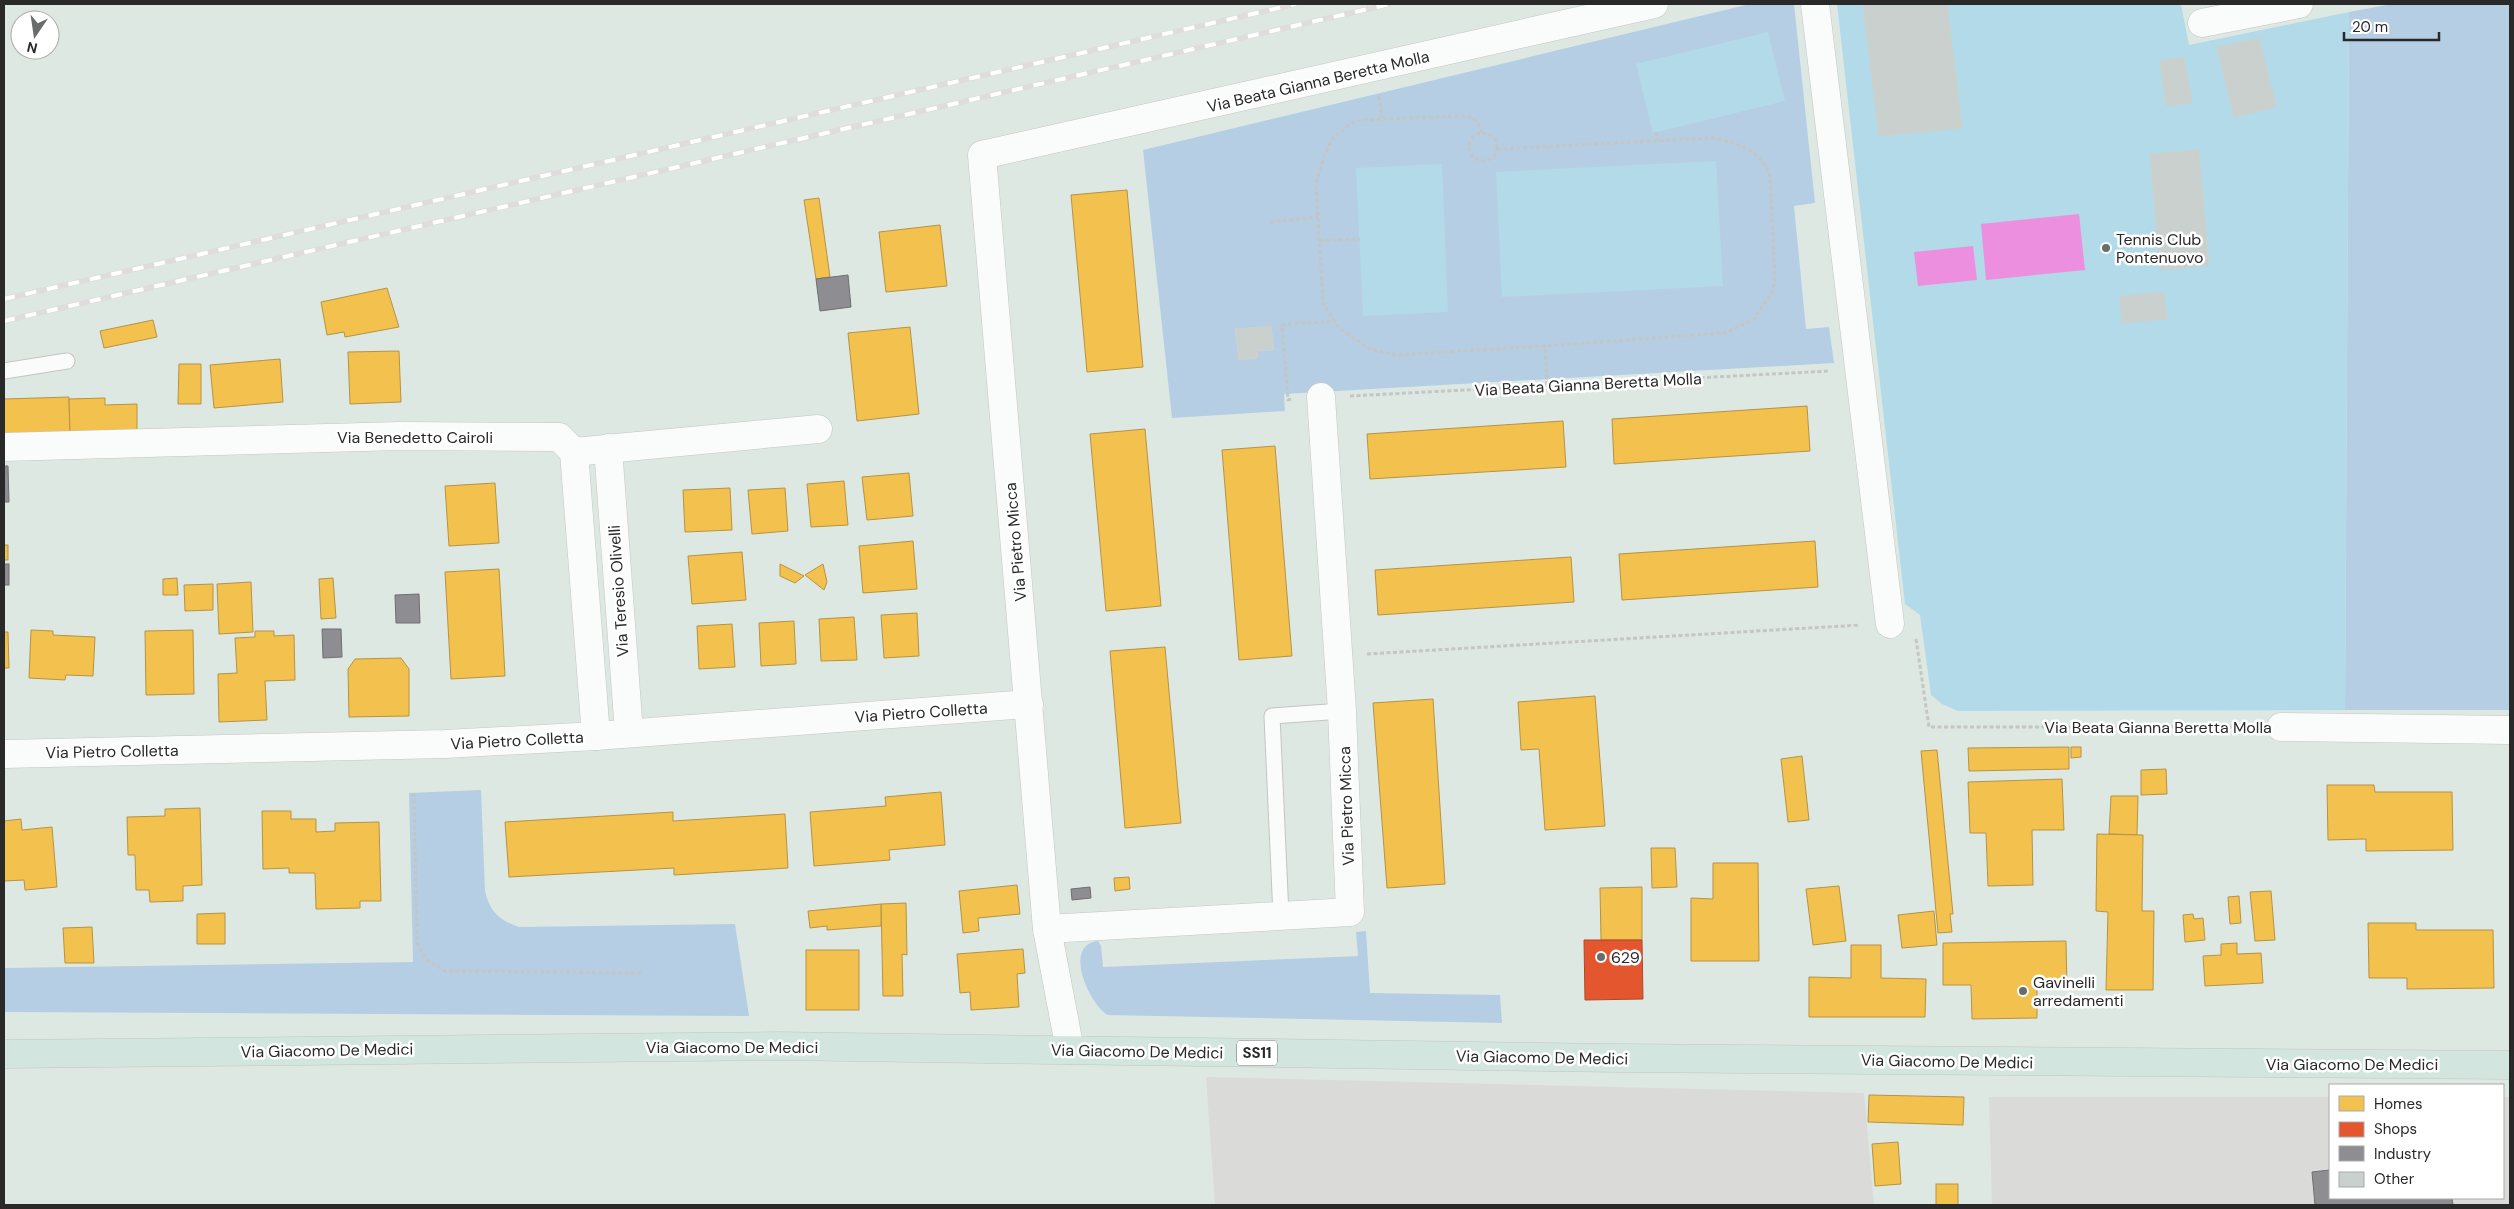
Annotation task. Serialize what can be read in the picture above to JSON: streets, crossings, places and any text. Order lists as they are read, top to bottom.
{
  "streets": {
    "main road": ["Via Giacomo De Medici", "SS11"],
    "street": [
      "Via Beata Gianna Beretta Molla",
      "Via Benedetto Cairoli",
      "Via Pietro Micca",
      "Via Teresio Olivelli",
      "Via Pietro Colletta"
    ]
  },
  "crossings": [
    ["Via Beata Gianna Beretta Molla", "Via Pietro Micca"],
    ["Via Benedetto Cairoli", "Via Teresio Olivelli"],
    ["Via Pietro Micca", "Via Pietro Colletta"],
    ["Via Pietro Micca", "Via Giacomo De Medici"],
    ["Via Teresio Olivelli", "Via Pietro Colletta"]
  ],
  "places": ["Tennis Club Pontenuovo", "629", "Gavinelli arredamenti"],
  "legend": [
    "Homes",
    "Shops",
    "Industry",
    "Other"
  ],
  "scale_bar": "20 m",
  "north": "bottom"
}
